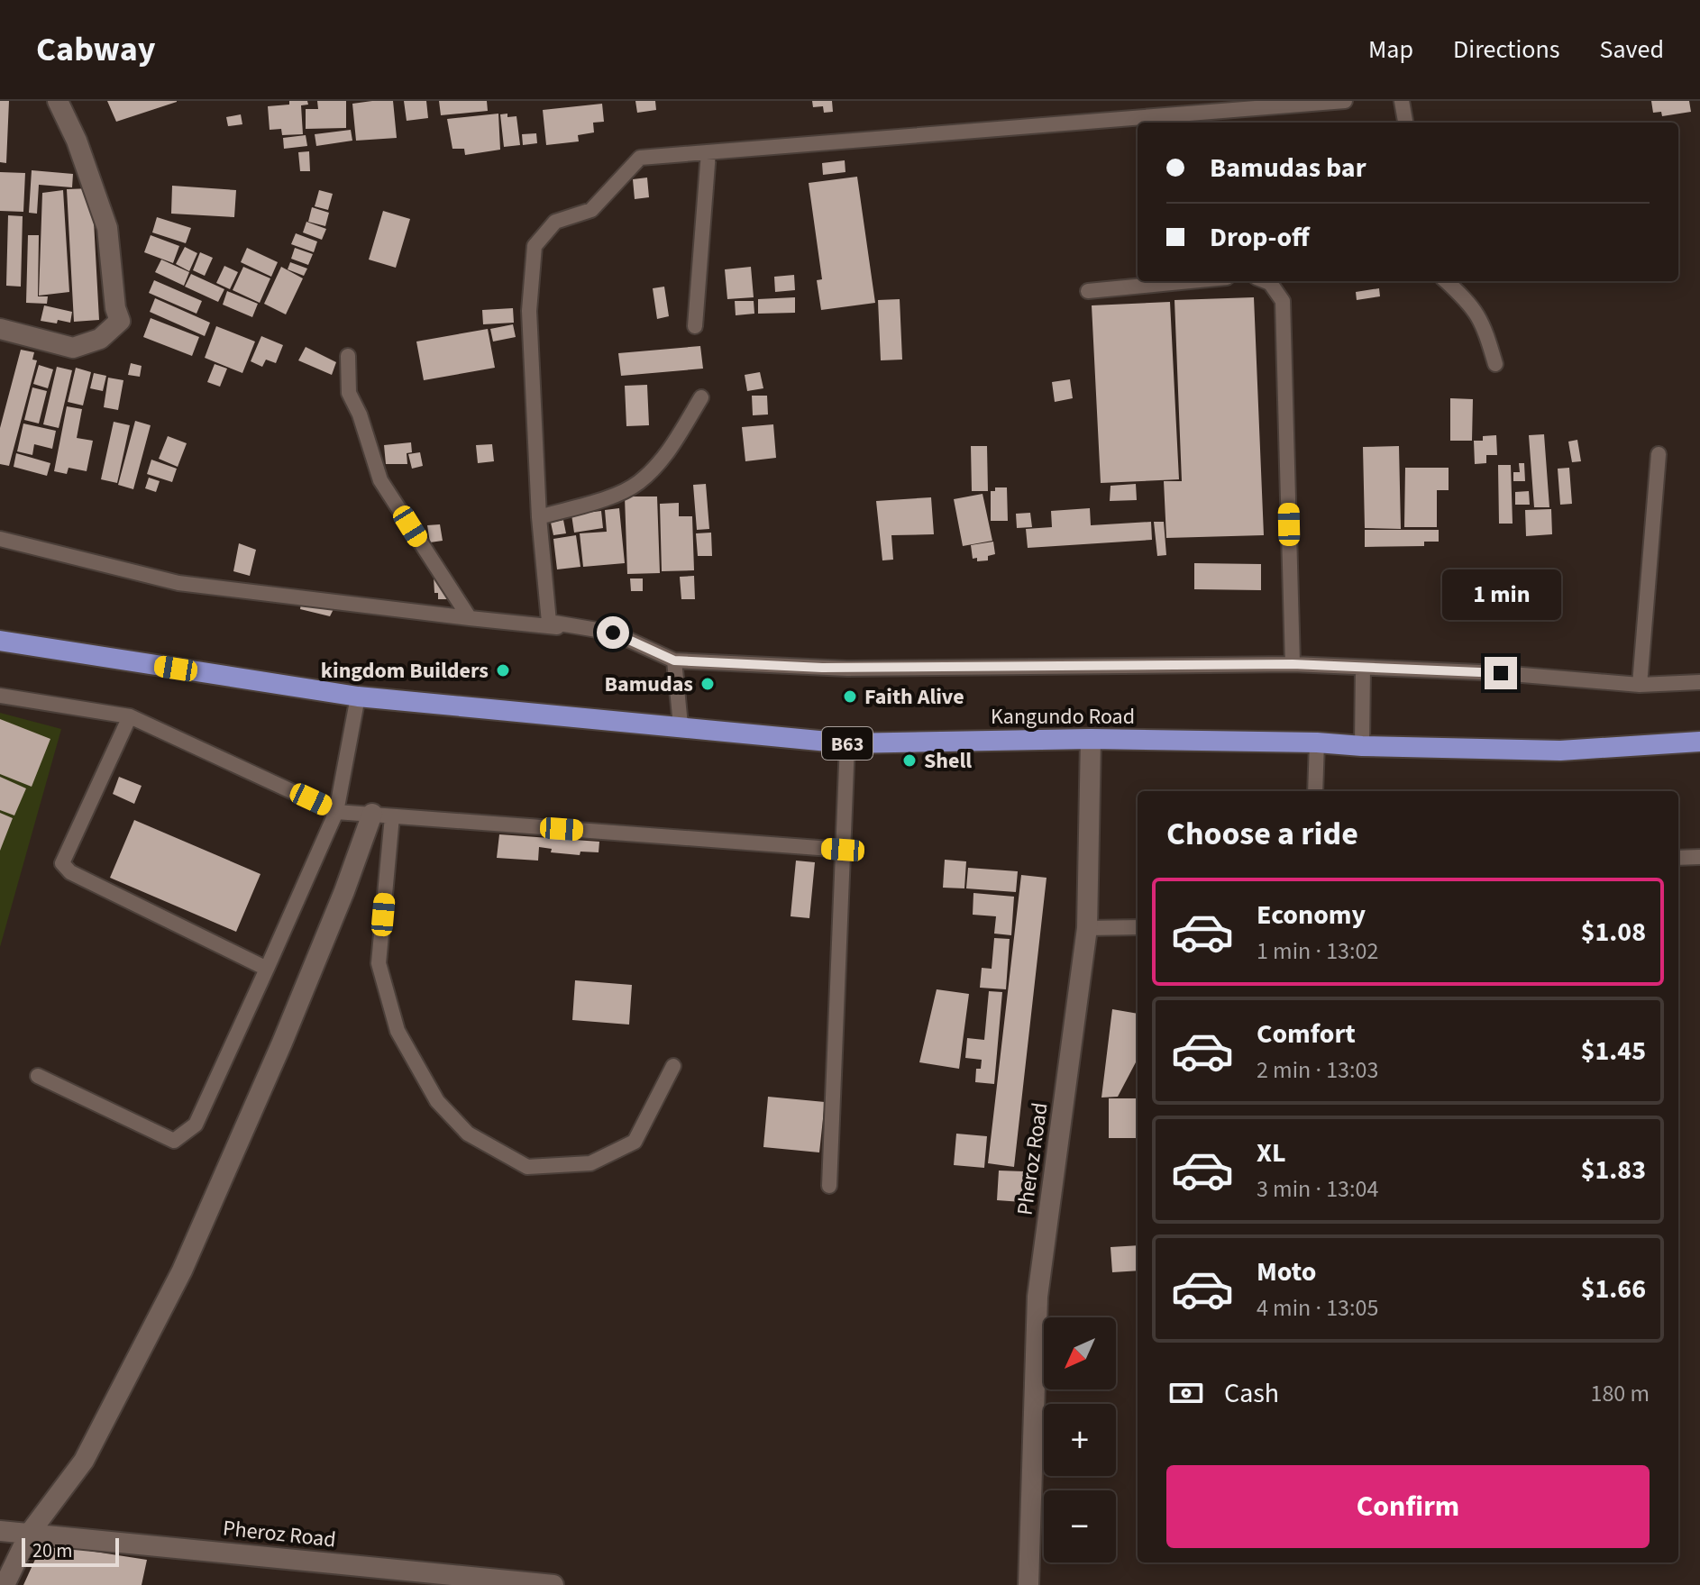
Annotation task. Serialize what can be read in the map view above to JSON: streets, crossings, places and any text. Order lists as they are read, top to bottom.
{
  "streets": {
    "highway": ["Kangundo Road", "B63"],
    "street": ["Pheroz Road"]
  },
  "crossings": [
    ["Kangundo Road", "Pheroz Road"]
  ],
  "places": [
    "kingdom Builders",
    "Bamudas",
    "Faith Alive",
    "Shell"
  ],
  "scale_bar": "20 m",
  "north": "bottom left",
  "page": {
    "header": "Cabway",
    "nav": ["Map", "Directions", "Saved"],
    "banner": ["Bamudas bar", "Drop-off"],
    "bubble": "1 min",
    "heading": "Choose a ride",
    "list": [
      {
        "name": "Economy",
        "note": "1 min · 13:02",
        "value": "$1.08"
      },
      {
        "name": "Comfort",
        "note": "2 min · 13:03",
        "value": "$1.45"
      },
      {
        "name": "XL",
        "note": "3 min · 13:04",
        "value": "$1.83"
      },
      {
        "name": "Moto",
        "note": "4 min · 13:05",
        "value": "$1.66"
      }
    ],
    "map_buttons": ["+", "−"],
    "pay": ["Cash", "180 m"],
    "buttons": "Confirm",
    "scale": "20 m"
  }
}
